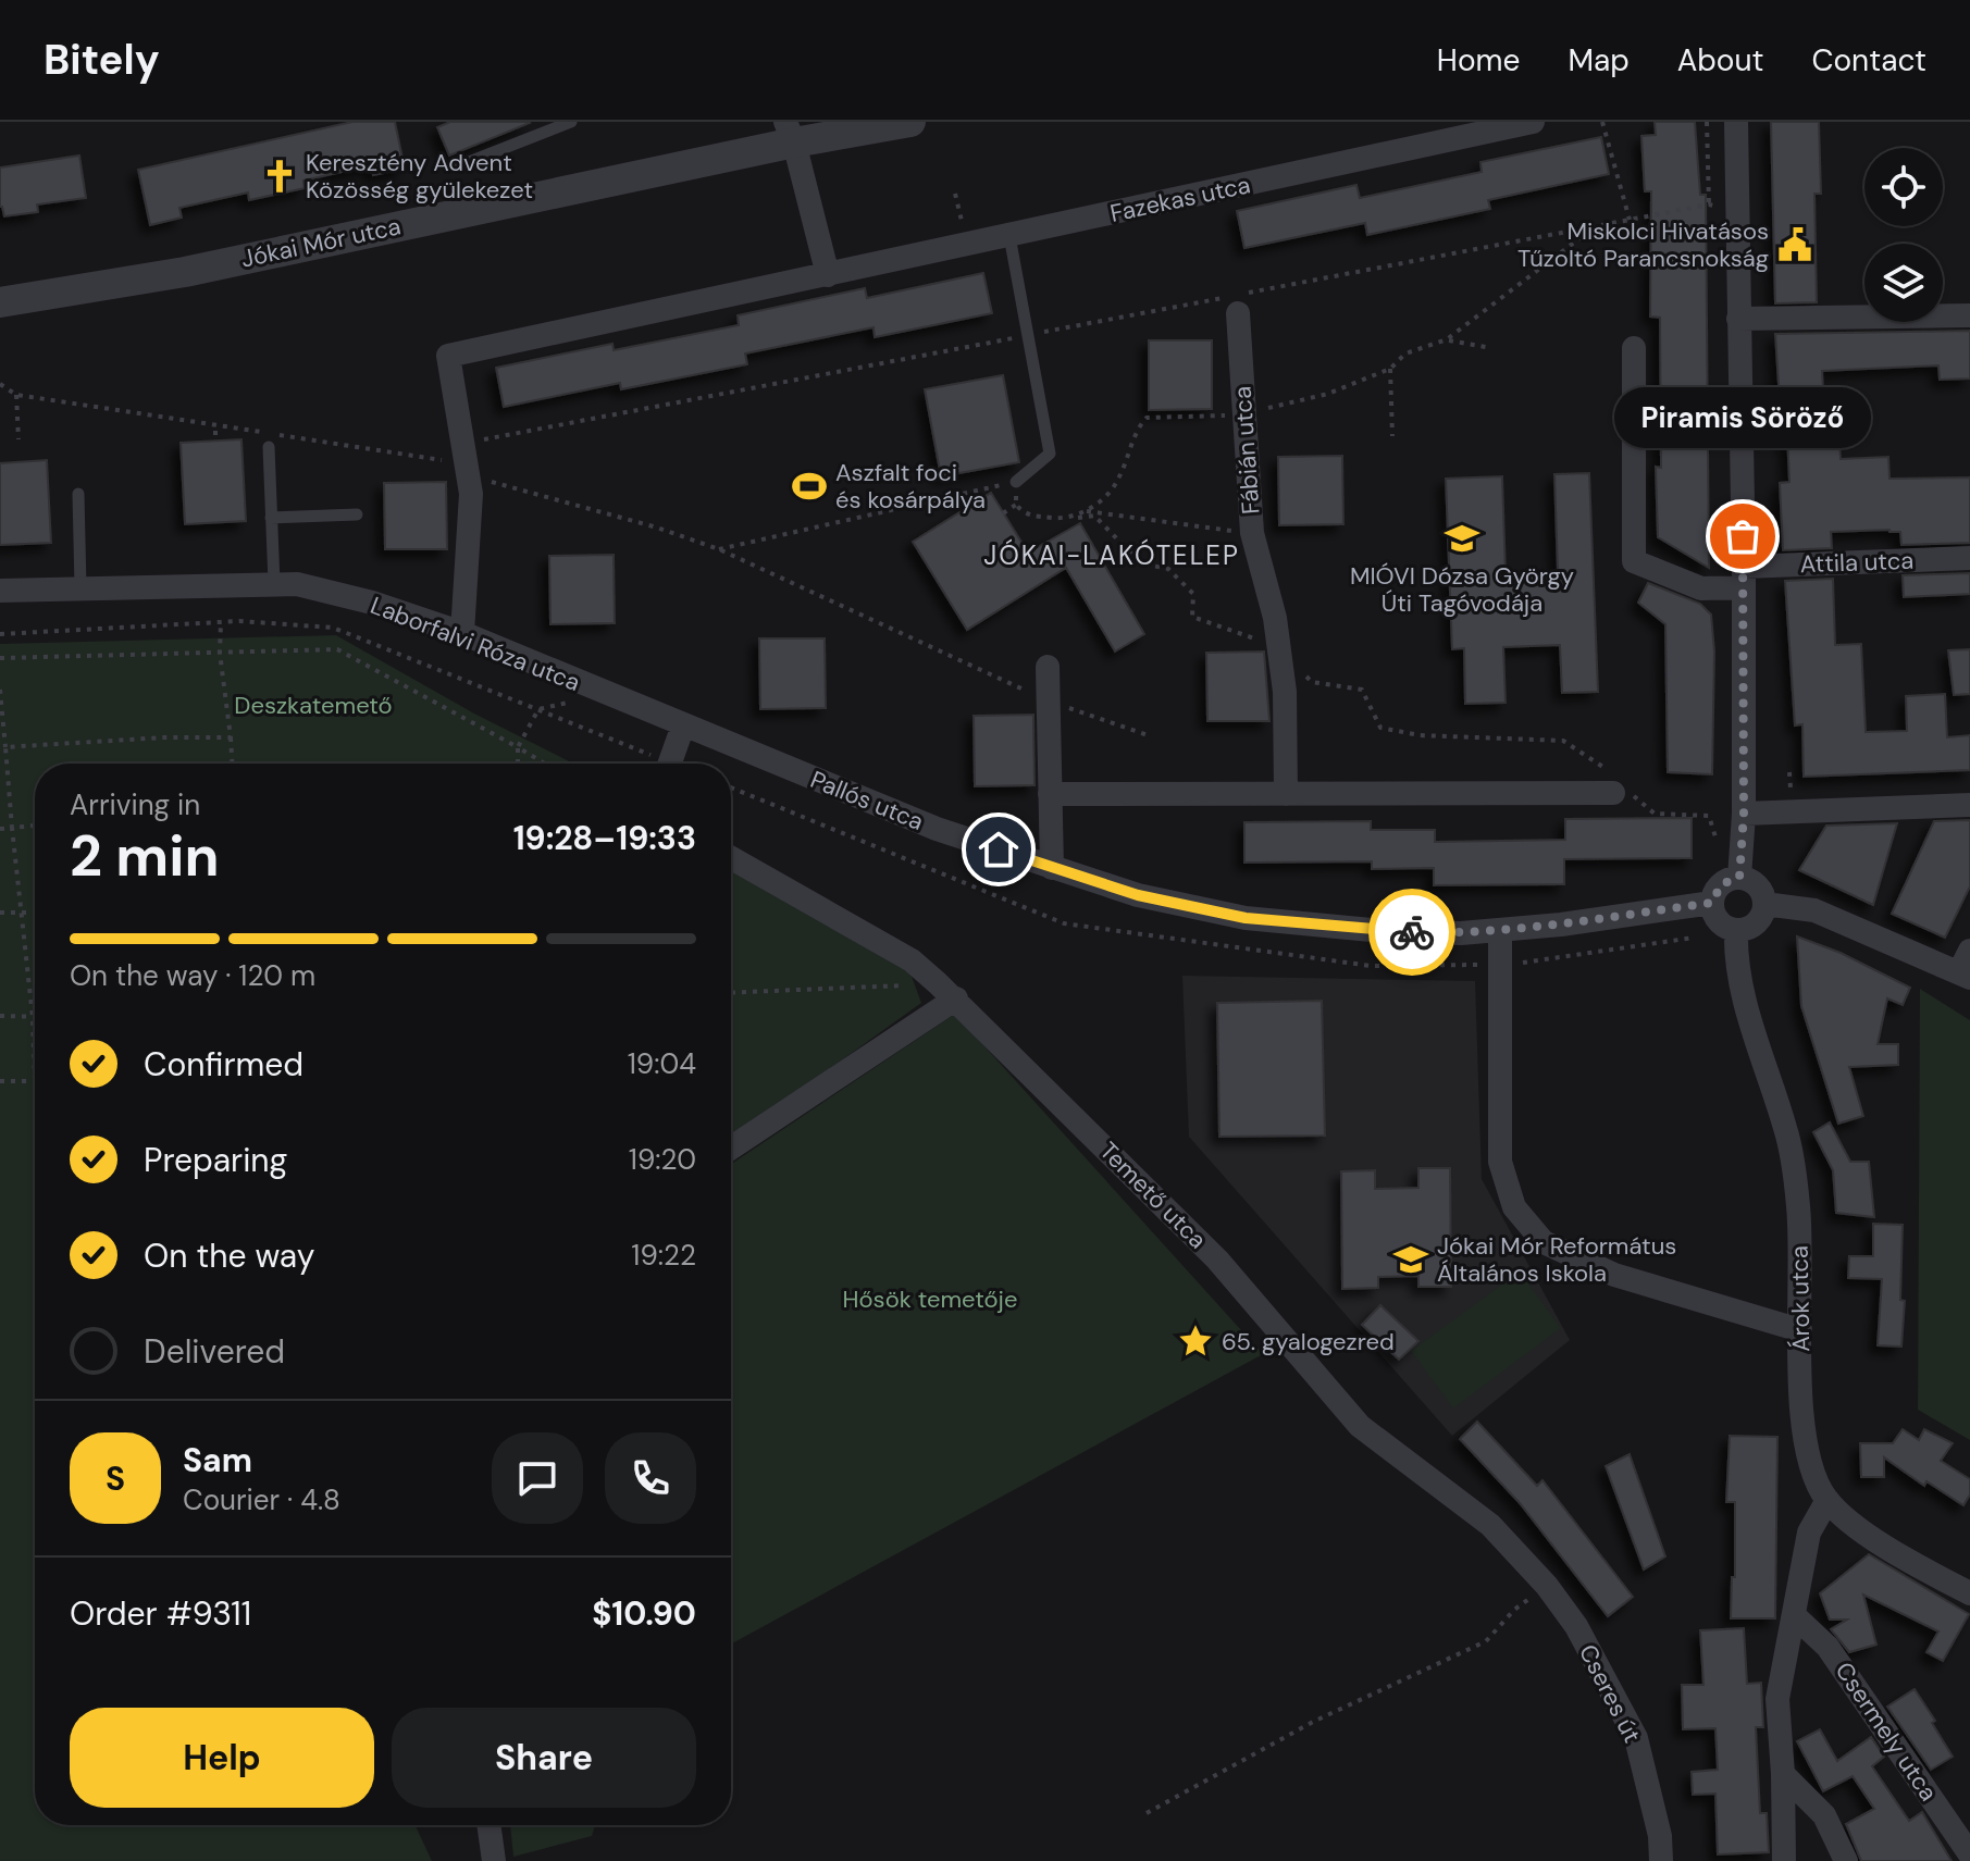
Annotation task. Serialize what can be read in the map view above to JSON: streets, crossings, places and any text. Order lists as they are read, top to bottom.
{
  "streets": {
    "street": [
      "Fazekas utca",
      "Jókai Mór utca",
      "Fábián utca",
      "Attila utca",
      "Laborfalvi Róza utca",
      "Pallós utca",
      "Temető utca",
      "Árok utca",
      "Cseres út",
      "Csermely utca"
    ]
  },
  "crossings": [
    ["Laborfalvi Róza utca", "Pallós utca"],
    ["Pallós utca", "Árok utca"],
    ["Temető utca", "Cseres út"]
  ],
  "districts": ["JÓKAI-LAKÓTELEP"],
  "parks": ["Deszkatemető", "Hősök temetője"],
  "places": {
    "church": ["Keresztény Advent Közösség gyülekezet"],
    "public building": ["Miskolci Hivatásos Tűzoltó Parancsnokság"],
    "sports": ["Aszfalt foci és kosárpálya"],
    "other": ["Piramis Söröző"],
    "school or university": ["MIÓVI Dózsa György Úti Tagóvodája", "Jókai Mór Református Általános Iskola"],
    "place": ["65. gyalogezred"]
  },
  "page": {
    "header": "Bitely",
    "nav": [
      "Home",
      "Map",
      "About",
      "Contact"
    ],
    "bubble": "Piramis Söröző",
    "heading": ["2 min", "Arriving in", "19:28–19:33"],
    "panel": [
      "Sam",
      "Courier · 4.8",
      "Order #9311",
      "$10.90"
    ],
    "bar": "On the way · 120 m",
    "list": [
      ["Confirmed", "19:04"],
      ["Preparing", "19:20"],
      ["On the way", "19:22"],
      "Delivered"
    ],
    "round": "S",
    "buttons": ["Help", "Share"]
  }
}
